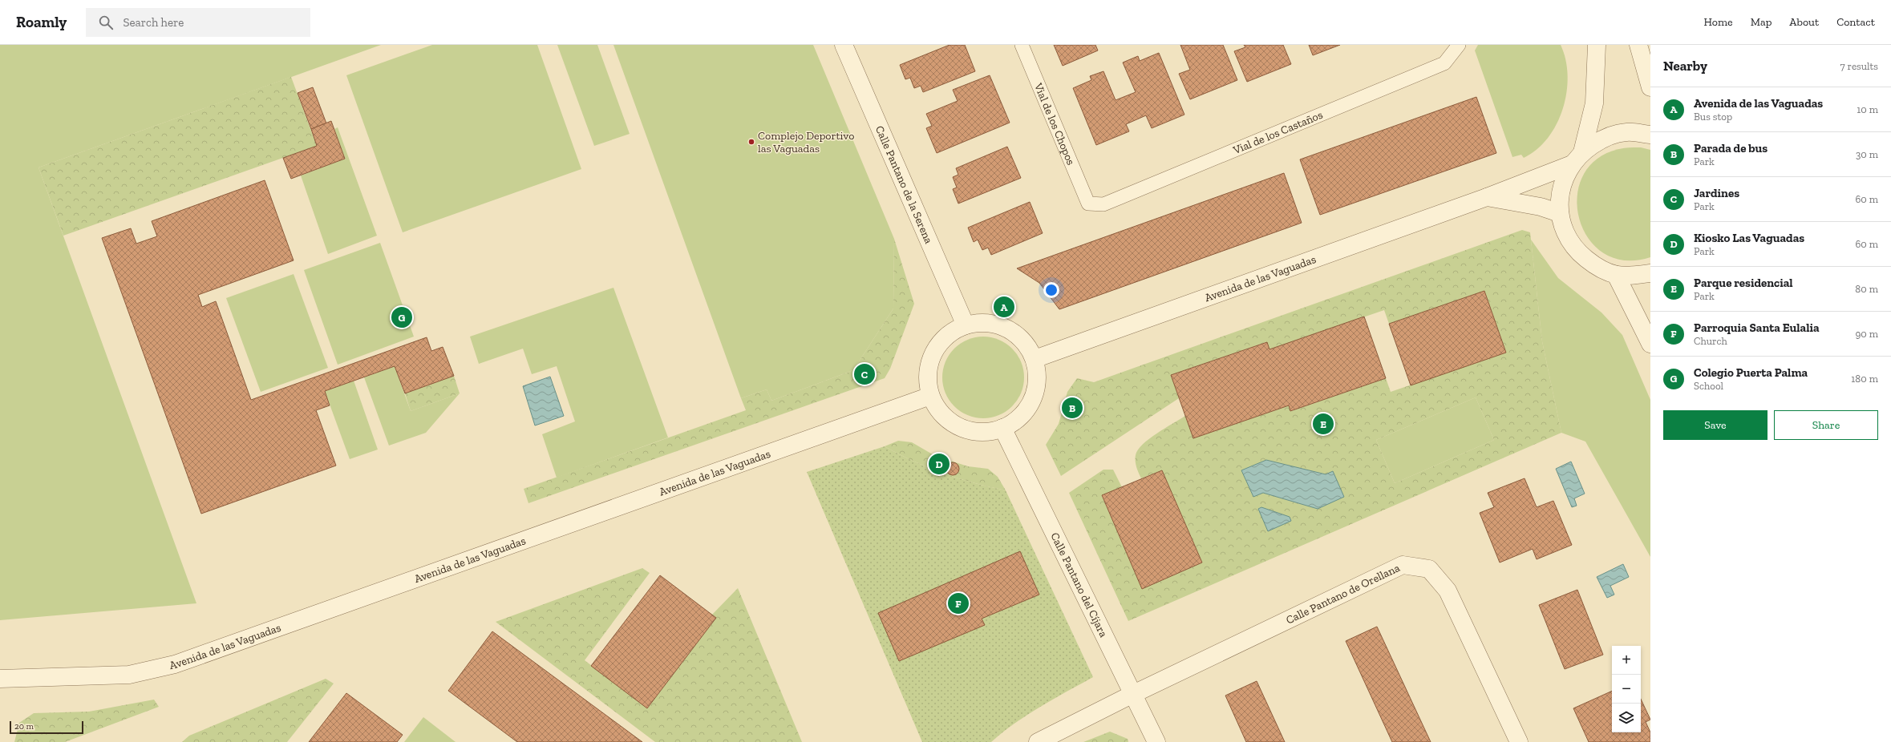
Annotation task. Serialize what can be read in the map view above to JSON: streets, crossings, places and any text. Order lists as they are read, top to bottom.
{
  "streets": {
    "street": [
      "Calle Pantano de la Serena",
      "Avenida de las Vaguadas",
      "Calle Pantano del Cíjara",
      "Calle Pantano de Orellana"
    ],
    "lane": ["Vial de los Chopos", "Vial de los Castaños"]
  },
  "crossings": [
    ["Vial de los Chopos", "Vial de los Castaños"],
    ["Calle Pantano de la Serena", "Avenida de las Vaguadas"],
    ["Calle Pantano de la Serena", "Calle Pantano del Cíjara"],
    ["Avenida de las Vaguadas", "Calle Pantano del Cíjara"],
    ["Calle Pantano del Cíjara", "Calle Pantano de Orellana"]
  ],
  "places": ["Complejo Deportivo las Vaguadas"],
  "scale_bar": "20 m",
  "page": {
    "header": "Roamly",
    "search": "Search here",
    "nav": [
      "Home",
      "Map",
      "About",
      "Contact"
    ],
    "heading": ["Nearby", "7 results"],
    "list": [
      {
        "mark": "A",
        "name": "Avenida de las Vaguadas",
        "note": "Bus stop",
        "value": "10 m"
      },
      {
        "mark": "B",
        "name": "Parada de bus",
        "note": "Park",
        "value": "30 m"
      },
      {
        "mark": "C",
        "name": "Jardines",
        "note": "Park",
        "value": "60 m"
      },
      {
        "mark": "D",
        "name": "Kiosko Las Vaguadas",
        "note": "Park",
        "value": "60 m"
      },
      {
        "mark": "E",
        "name": "Parque residencial",
        "note": "Park",
        "value": "80 m"
      },
      {
        "mark": "F",
        "name": "Parroquia Santa Eulalia",
        "note": "Church",
        "value": "90 m"
      },
      {
        "mark": "G",
        "name": "Colegio Puerta Palma",
        "note": "School",
        "value": "180 m"
      }
    ],
    "pins": [
      "A",
      "G",
      "C",
      "B",
      "E",
      "D",
      "F"
    ],
    "buttons": ["Save", "Share"],
    "map_buttons": ["+", "−"],
    "scale": "20 m"
  }
}
